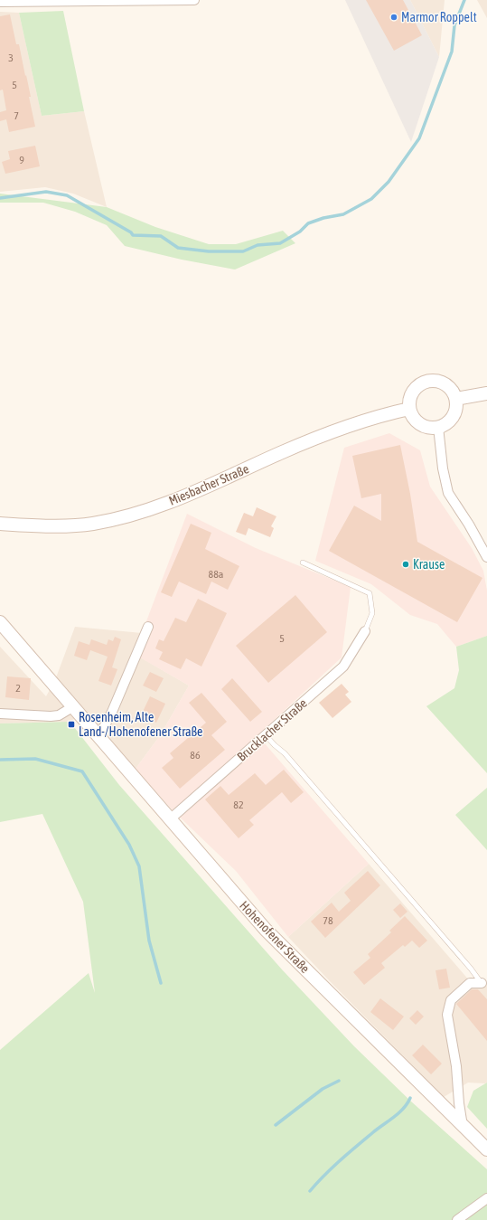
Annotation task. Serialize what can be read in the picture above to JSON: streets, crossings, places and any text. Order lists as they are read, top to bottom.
{
  "streets": {
    "main road": ["Miesbacher Straße", "Hohenofener Straße"],
    "street": ["Brucklacher Straße"]
  },
  "crossings": [
    ["Brucklacher Straße", "Hohenofener Straße"]
  ],
  "places": {
    "other": ["Marmor Roppelt", "Krause"],
    "transit": ["Rosenheim, Alte Land-/Hohenofener Straße"]
  },
  "house_numbers": [
    "3",
    "5",
    "7",
    "9",
    "88a",
    "5",
    "2",
    "86",
    "82",
    "78"
  ]
}
